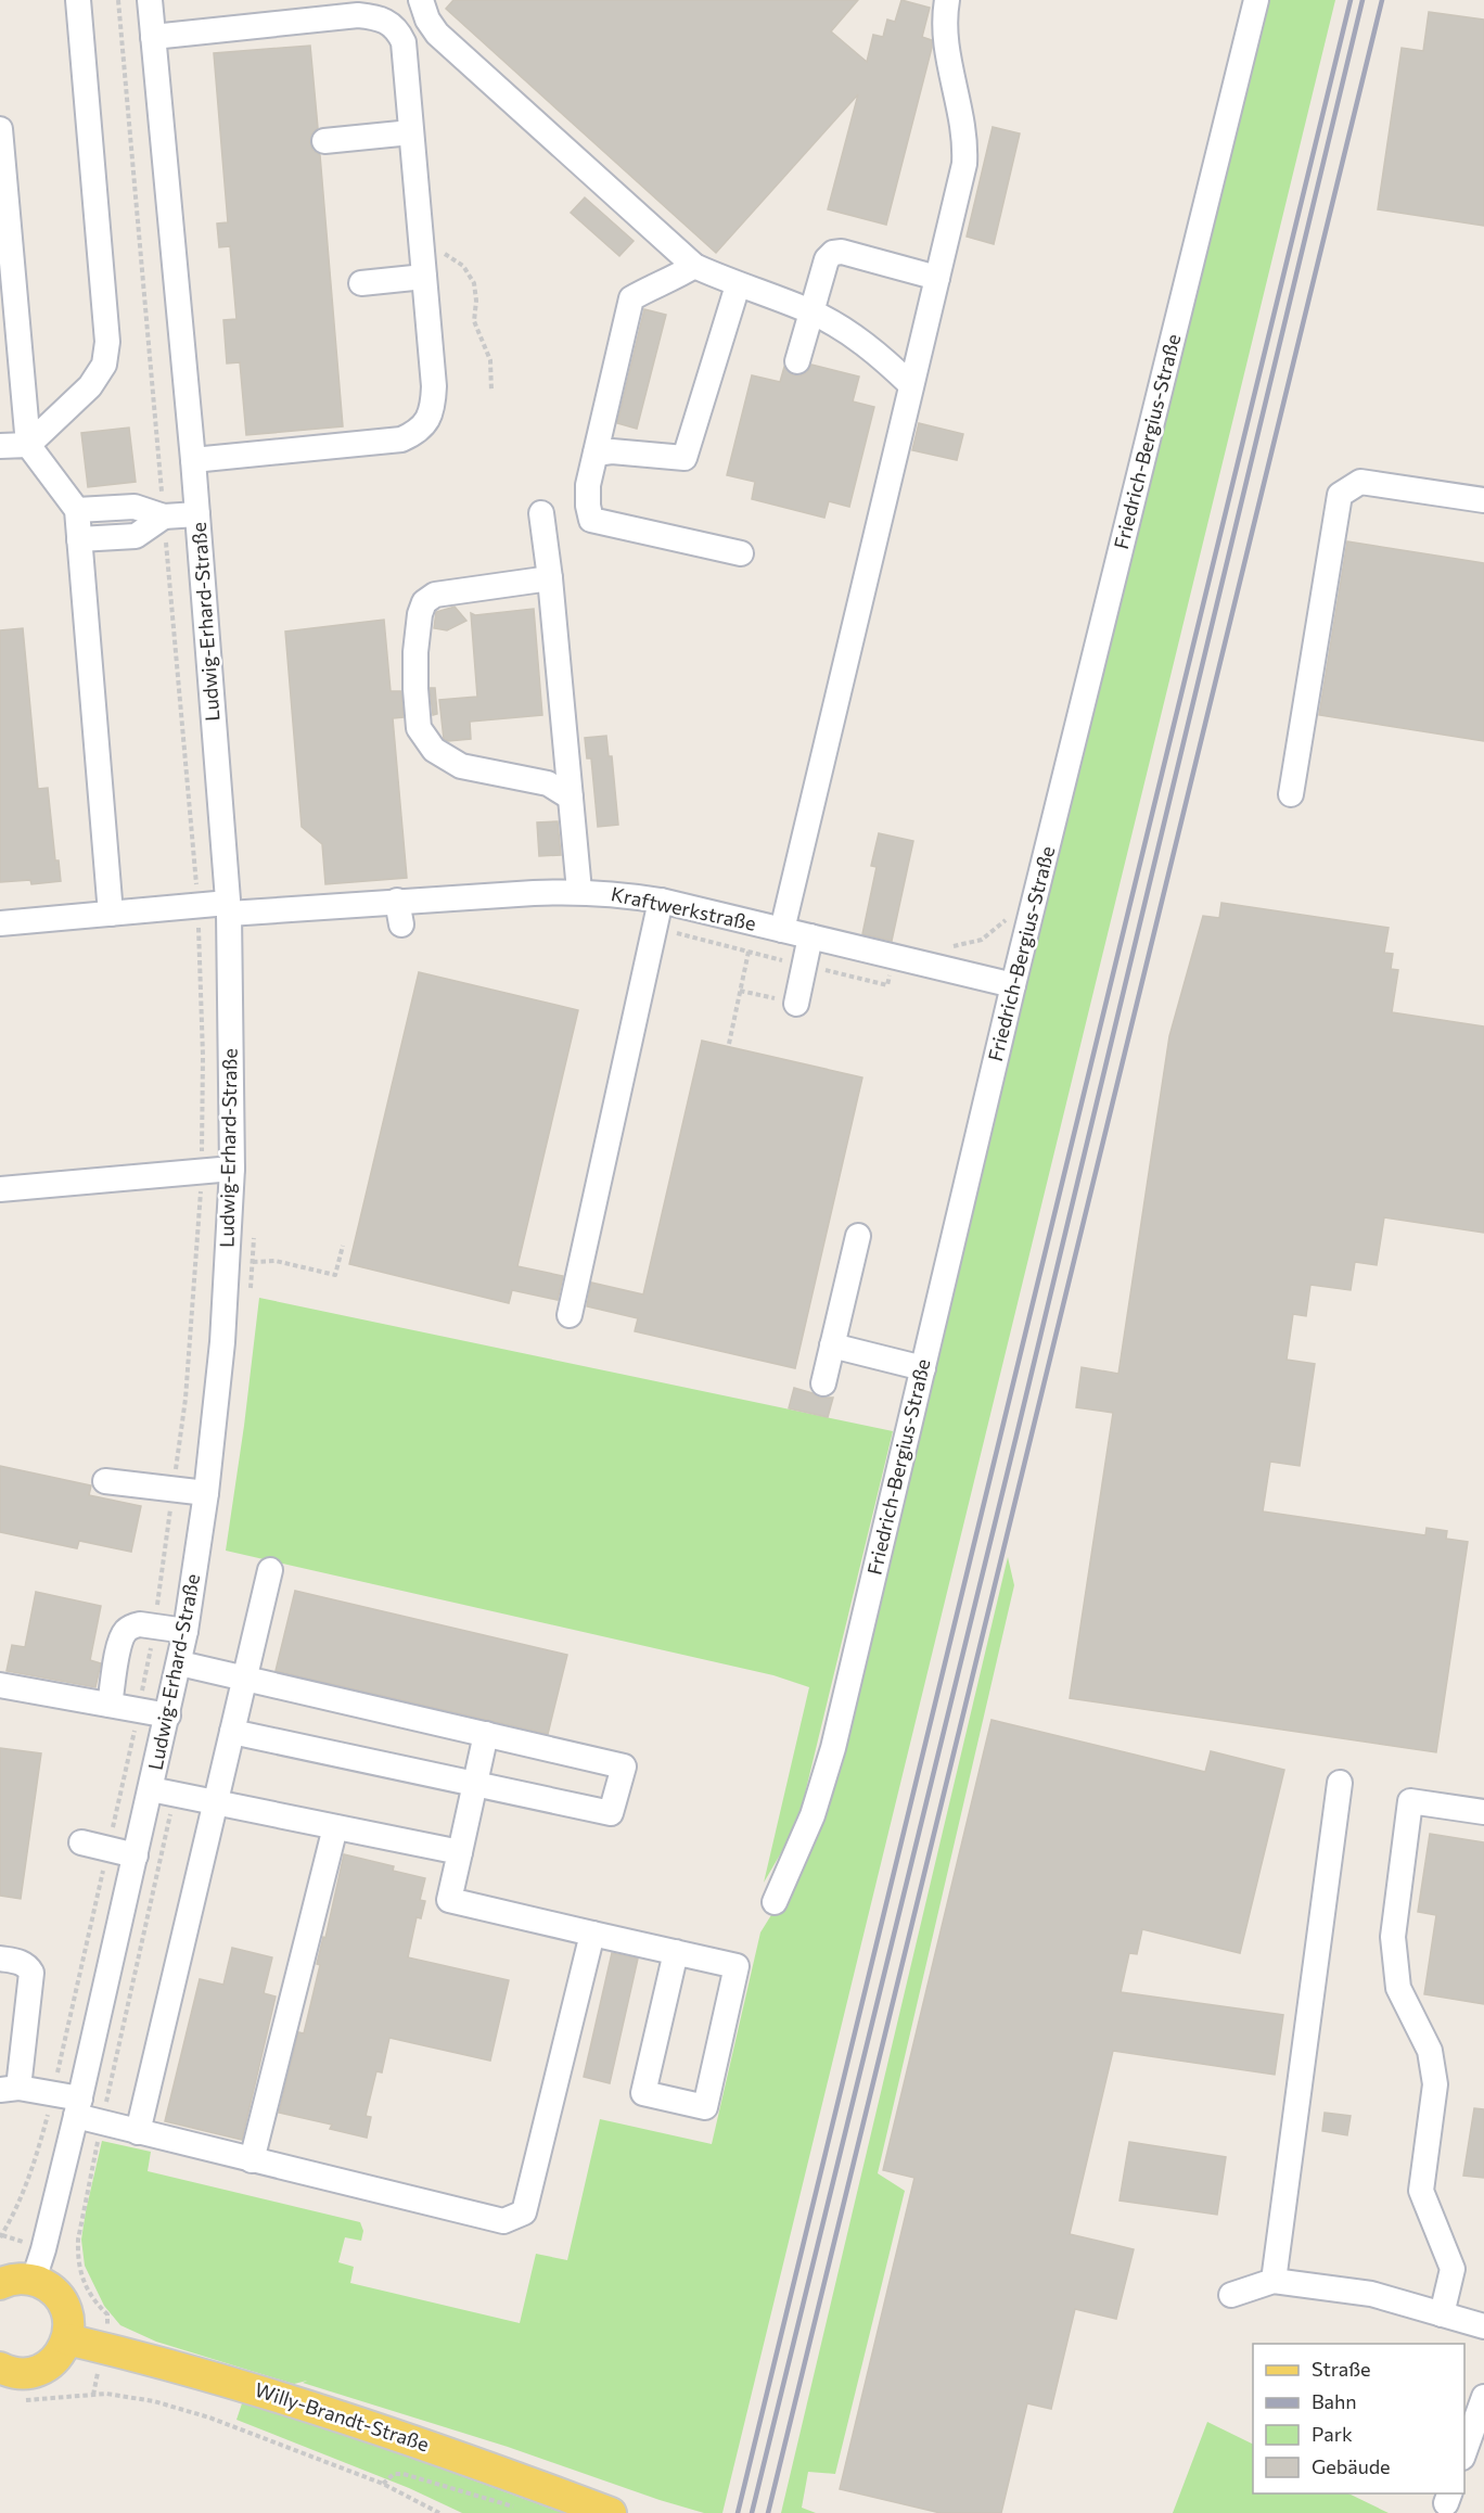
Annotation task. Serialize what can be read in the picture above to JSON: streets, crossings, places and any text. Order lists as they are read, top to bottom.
{
  "streets": {
    "main road": ["Willy-Brandt-Straße"],
    "street": ["Friedrich-Bergius-Straße", "Ludwig-Erhard-Straße", "Kraftwerkstraße"]
  },
  "crossings": [
    ["Friedrich-Bergius-Straße", "Kraftwerkstraße"],
    ["Ludwig-Erhard-Straße", "Kraftwerkstraße"]
  ],
  "legend": [
    "Straße",
    "Bahn",
    "Park",
    "Gebäude"
  ]
}
